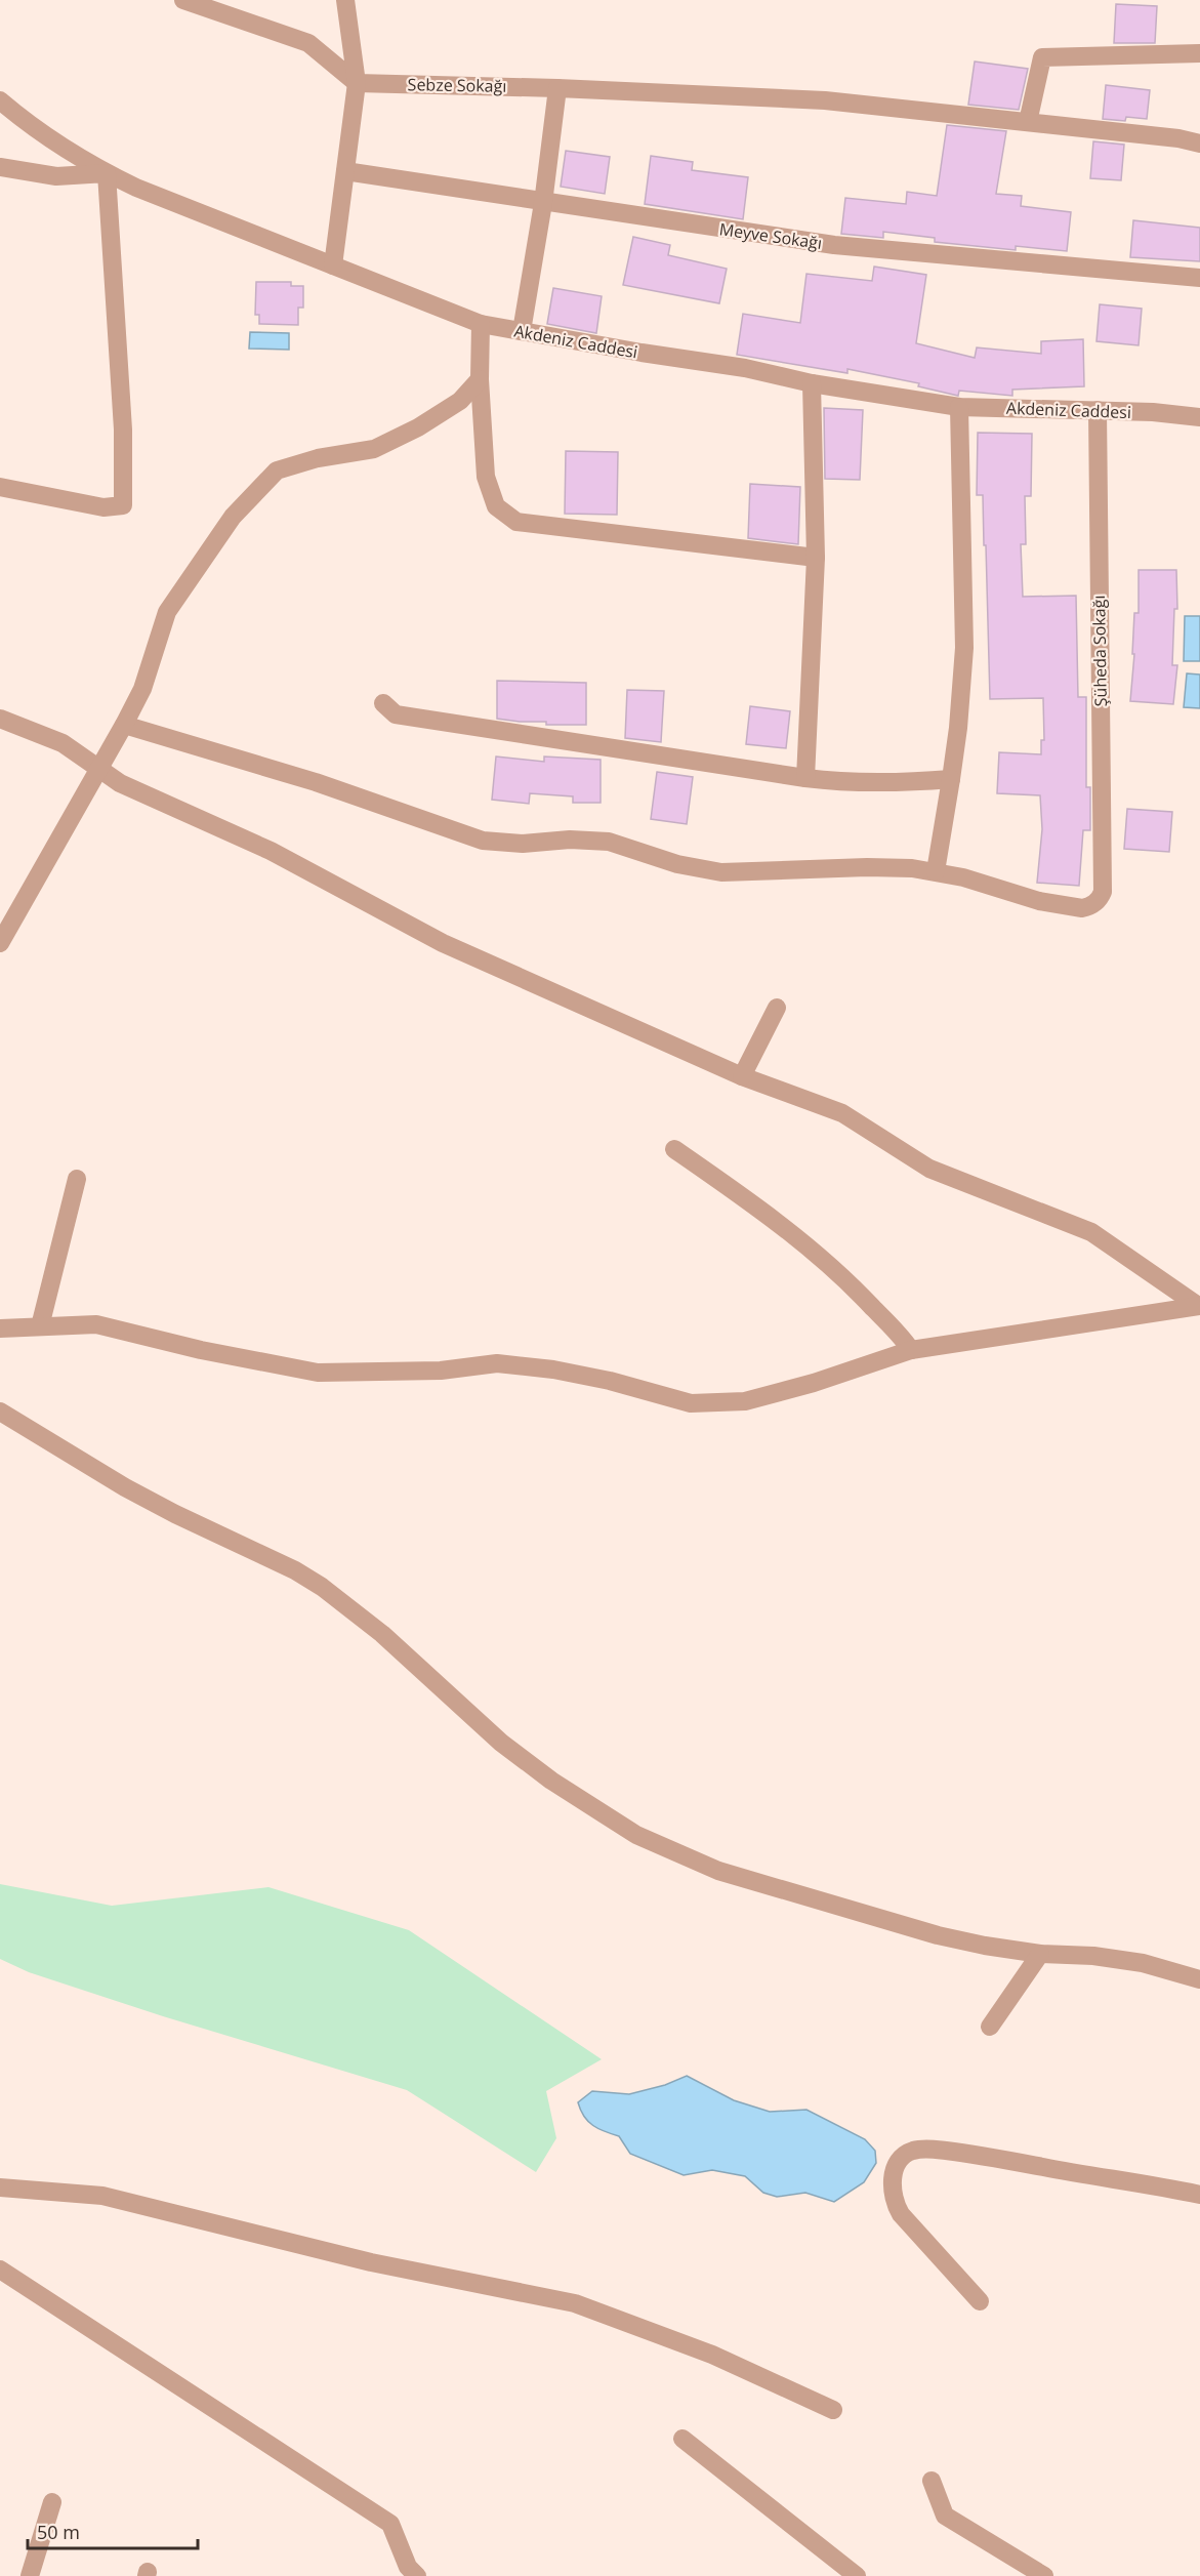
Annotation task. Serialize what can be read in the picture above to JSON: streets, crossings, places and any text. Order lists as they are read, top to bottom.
{
  "streets": {
    "street": [
      "Sebze Sokağı",
      "Meyve Sokağı",
      "Akdeniz Caddesi",
      "Şüheda Sokağı"
    ]
  },
  "crossings": [
    ["Akdeniz Caddesi", "Şüheda Sokağı"]
  ],
  "scale_bar": "50 m"
}
